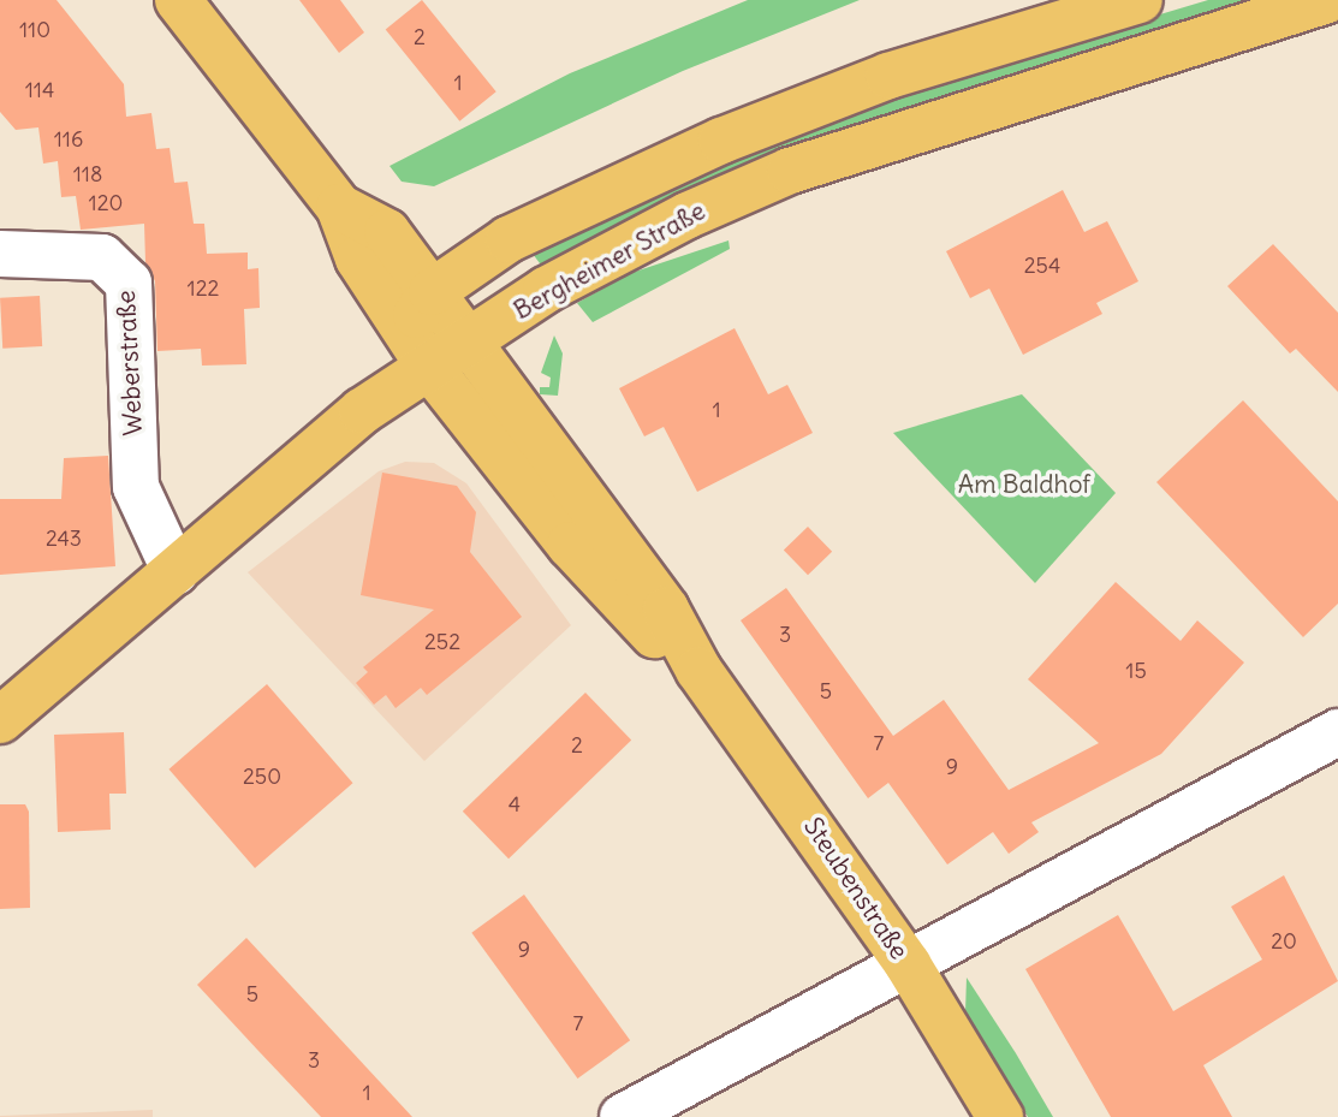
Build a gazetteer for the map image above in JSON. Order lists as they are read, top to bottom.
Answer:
{
  "streets": {
    "main road": ["Bergheimer Straße", "Steubenstraße"],
    "street": ["Weberstraße"]
  },
  "crossings": [
    ["Bergheimer Straße", "Weberstraße"],
    ["Bergheimer Straße", "Steubenstraße"]
  ],
  "parks": ["Am Baldhof"],
  "house_numbers": [
    "110",
    "2",
    "1",
    "114",
    "116",
    "118",
    "120",
    "254",
    "122",
    "1",
    "243",
    "3",
    "252",
    "15",
    "5",
    "7",
    "2",
    "9",
    "250",
    "4",
    "20",
    "9",
    "5",
    "7",
    "3",
    "1"
  ]
}
